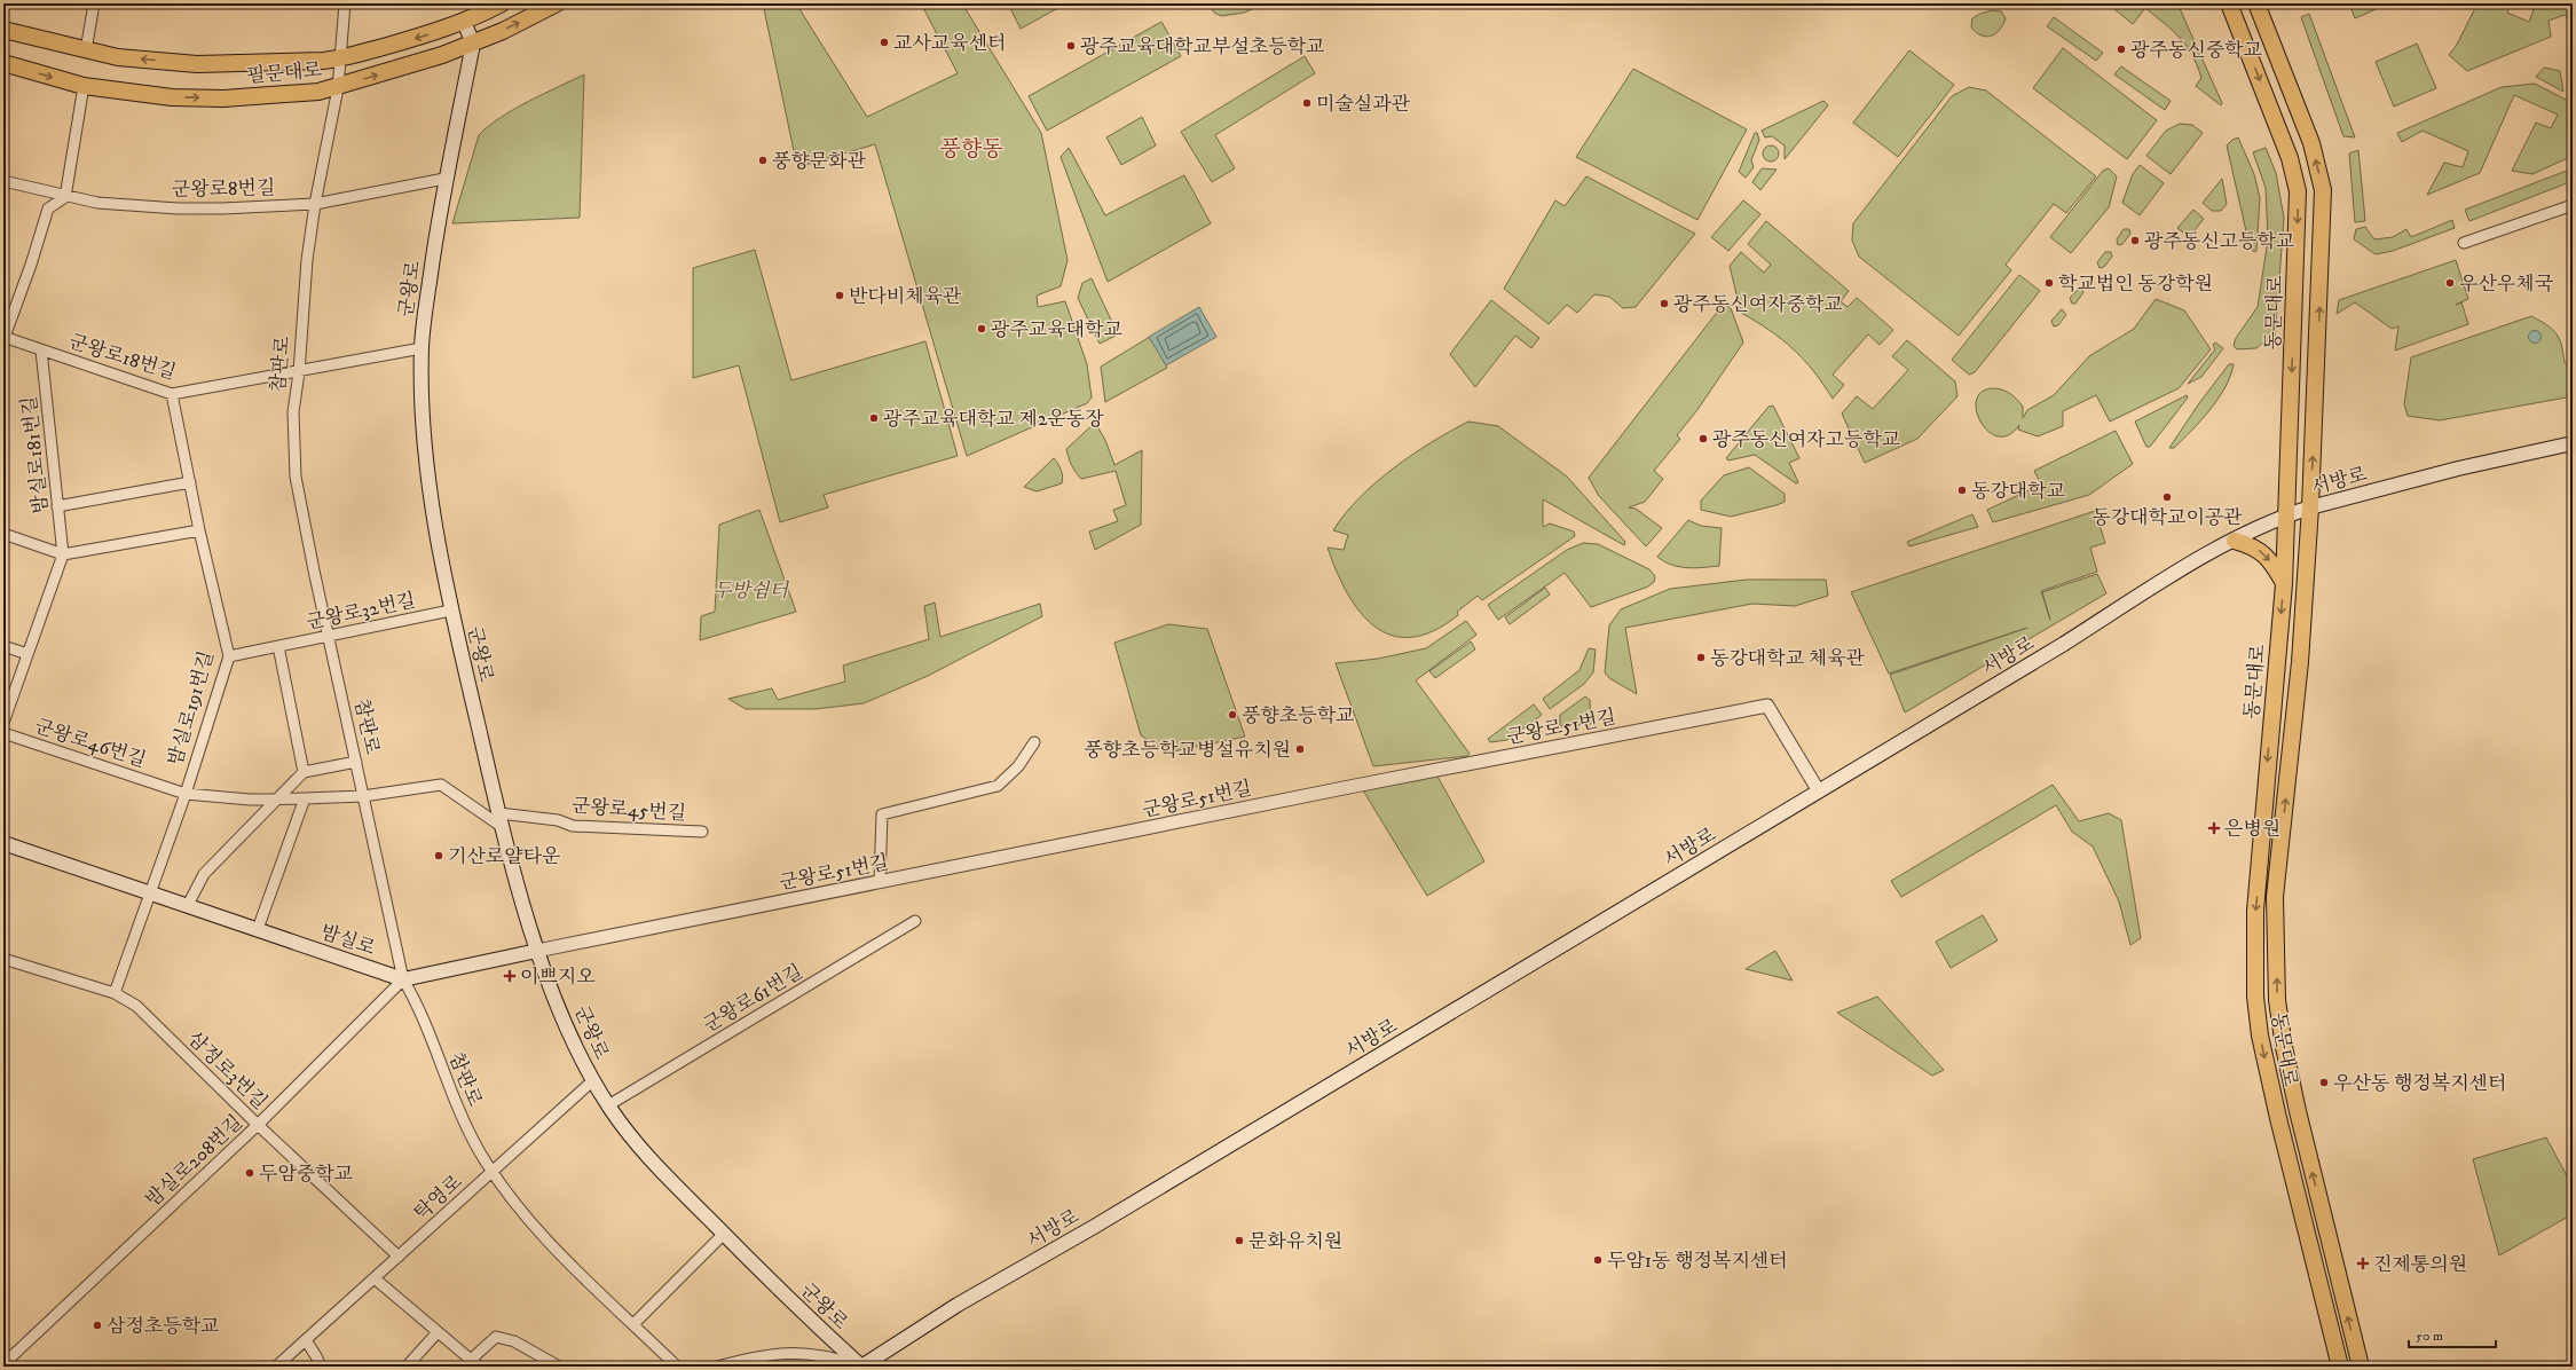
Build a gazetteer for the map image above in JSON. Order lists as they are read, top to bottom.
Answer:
{
  "streets": {
    "main road": [
      "필문대로",
      "군왕로",
      "동문대로",
      "서방로",
      "밤실로"
    ],
    "street": [
      "군왕로8번길",
      "군왕로18번길",
      "참판로",
      "밤실로181번길",
      "군왕로32번길",
      "밤실로191번길",
      "군왕로51번길",
      "군왕로46번길",
      "군왕로45번길",
      "군왕로61번길",
      "삼정로3번길",
      "밤실로208번길",
      "탁영로"
    ]
  },
  "crossings": [
    ["필문대로", "군왕로"],
    ["필문대로", "참판로"],
    ["군왕로8번길", "군왕로"],
    ["군왕로8번길", "참판로"],
    ["군왕로", "군왕로18번길"],
    ["군왕로", "서방로"],
    ["군왕로", "군왕로32번길"],
    ["군왕로", "군왕로51번길"],
    ["군왕로", "군왕로46번길"],
    ["군왕로", "군왕로45번길"],
    ["군왕로", "군왕로61번길"],
    ["군왕로", "탁영로"],
    ["동문대로", "서방로"],
    ["군왕로18번길", "참판로"],
    ["군왕로18번길", "밤실로181번길"],
    ["군왕로18번길", "밤실로191번길"],
    ["참판로", "군왕로32번길"],
    ["참판로", "군왕로46번길"],
    ["참판로", "밤실로"],
    ["참판로", "밤실로208번길"],
    ["참판로", "탁영로"],
    ["밤실로181번길", "밤실로191번길"],
    ["서방로", "군왕로51번길"],
    ["군왕로32번길", "밤실로191번길"],
    ["밤실로191번길", "군왕로46번길"],
    ["밤실로191번길", "밤실로"],
    ["밤실로", "밤실로208번길"],
    ["삼정로3번길", "밤실로208번길"],
    ["삼정로3번길", "탁영로"]
  ],
  "districts": ["풍향동"],
  "parks": ["두방쉼터"],
  "places": {
    "other": [
      "교사교육센터",
      "광주교육대학교부설초등학교",
      "광주동신중학교",
      "미술실과관",
      "풍향문화관",
      "광주동신고등학교",
      "학교법인 동강학원",
      "우산우체국",
      "반다비체육관",
      "광주동신여자중학교",
      "광주교육대학교",
      "광주교육대학교 제2운동장",
      "광주동신여자고등학교",
      "동강대학교",
      "동강대학교이공관",
      "동강대학교 체육관",
      "풍향초등학교",
      "풍향초등학교병설유치원",
      "기산로얄타운",
      "우산동 행정복지센터",
      "두암중학교",
      "문화유치원",
      "두암1동 행정복지센터",
      "삼정초등학교"
    ],
    "health": ["은병원", "이쁘지오", "진제통의원"]
  },
  "scale_bar": "50 m"
}
